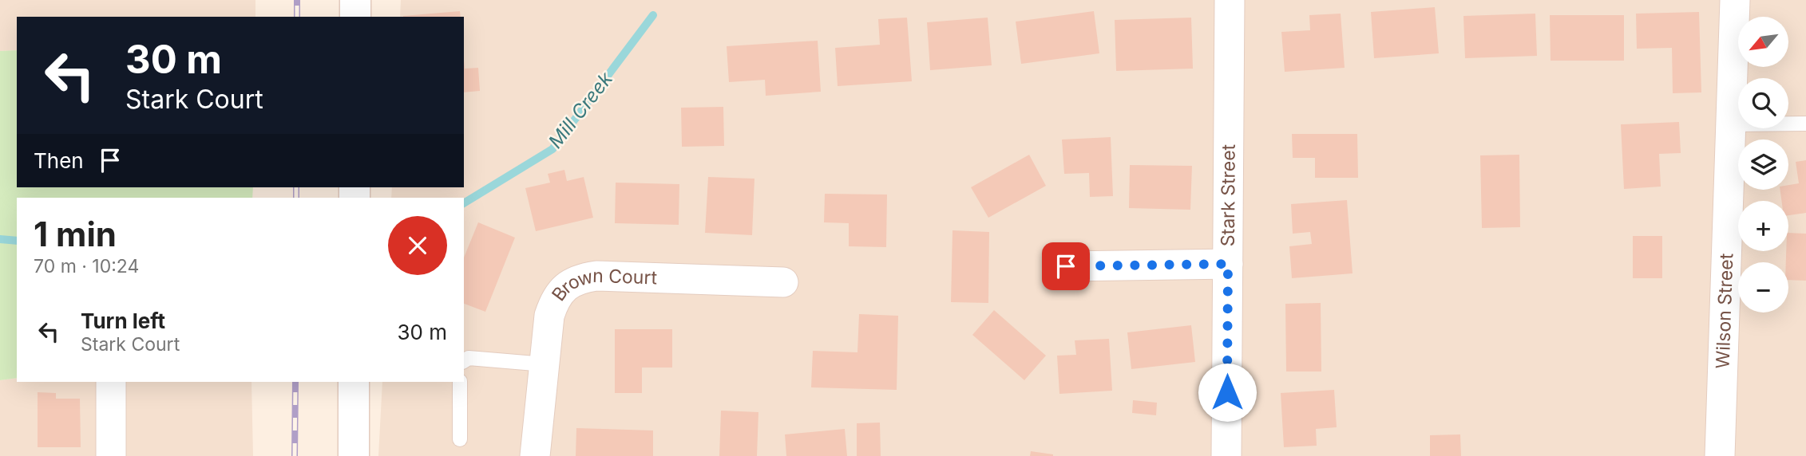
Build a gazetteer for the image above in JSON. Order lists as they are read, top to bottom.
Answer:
{
  "streets": {
    "street": ["Stark Street", "Brown Court", "Wilson Street"]
  },
  "water": ["Mill Creek"],
  "north": "bottom left",
  "page": {
    "map_buttons": ["+", "−"],
    "turn": ["30 m", "Stark Court"],
    "then": "Then",
    "heading": ["1 min", "70 m · 10:24"],
    "list": [
      {
        "name": "Turn left",
        "note": "Stark Court",
        "value": "30 m"
      }
    ]
  }
}
